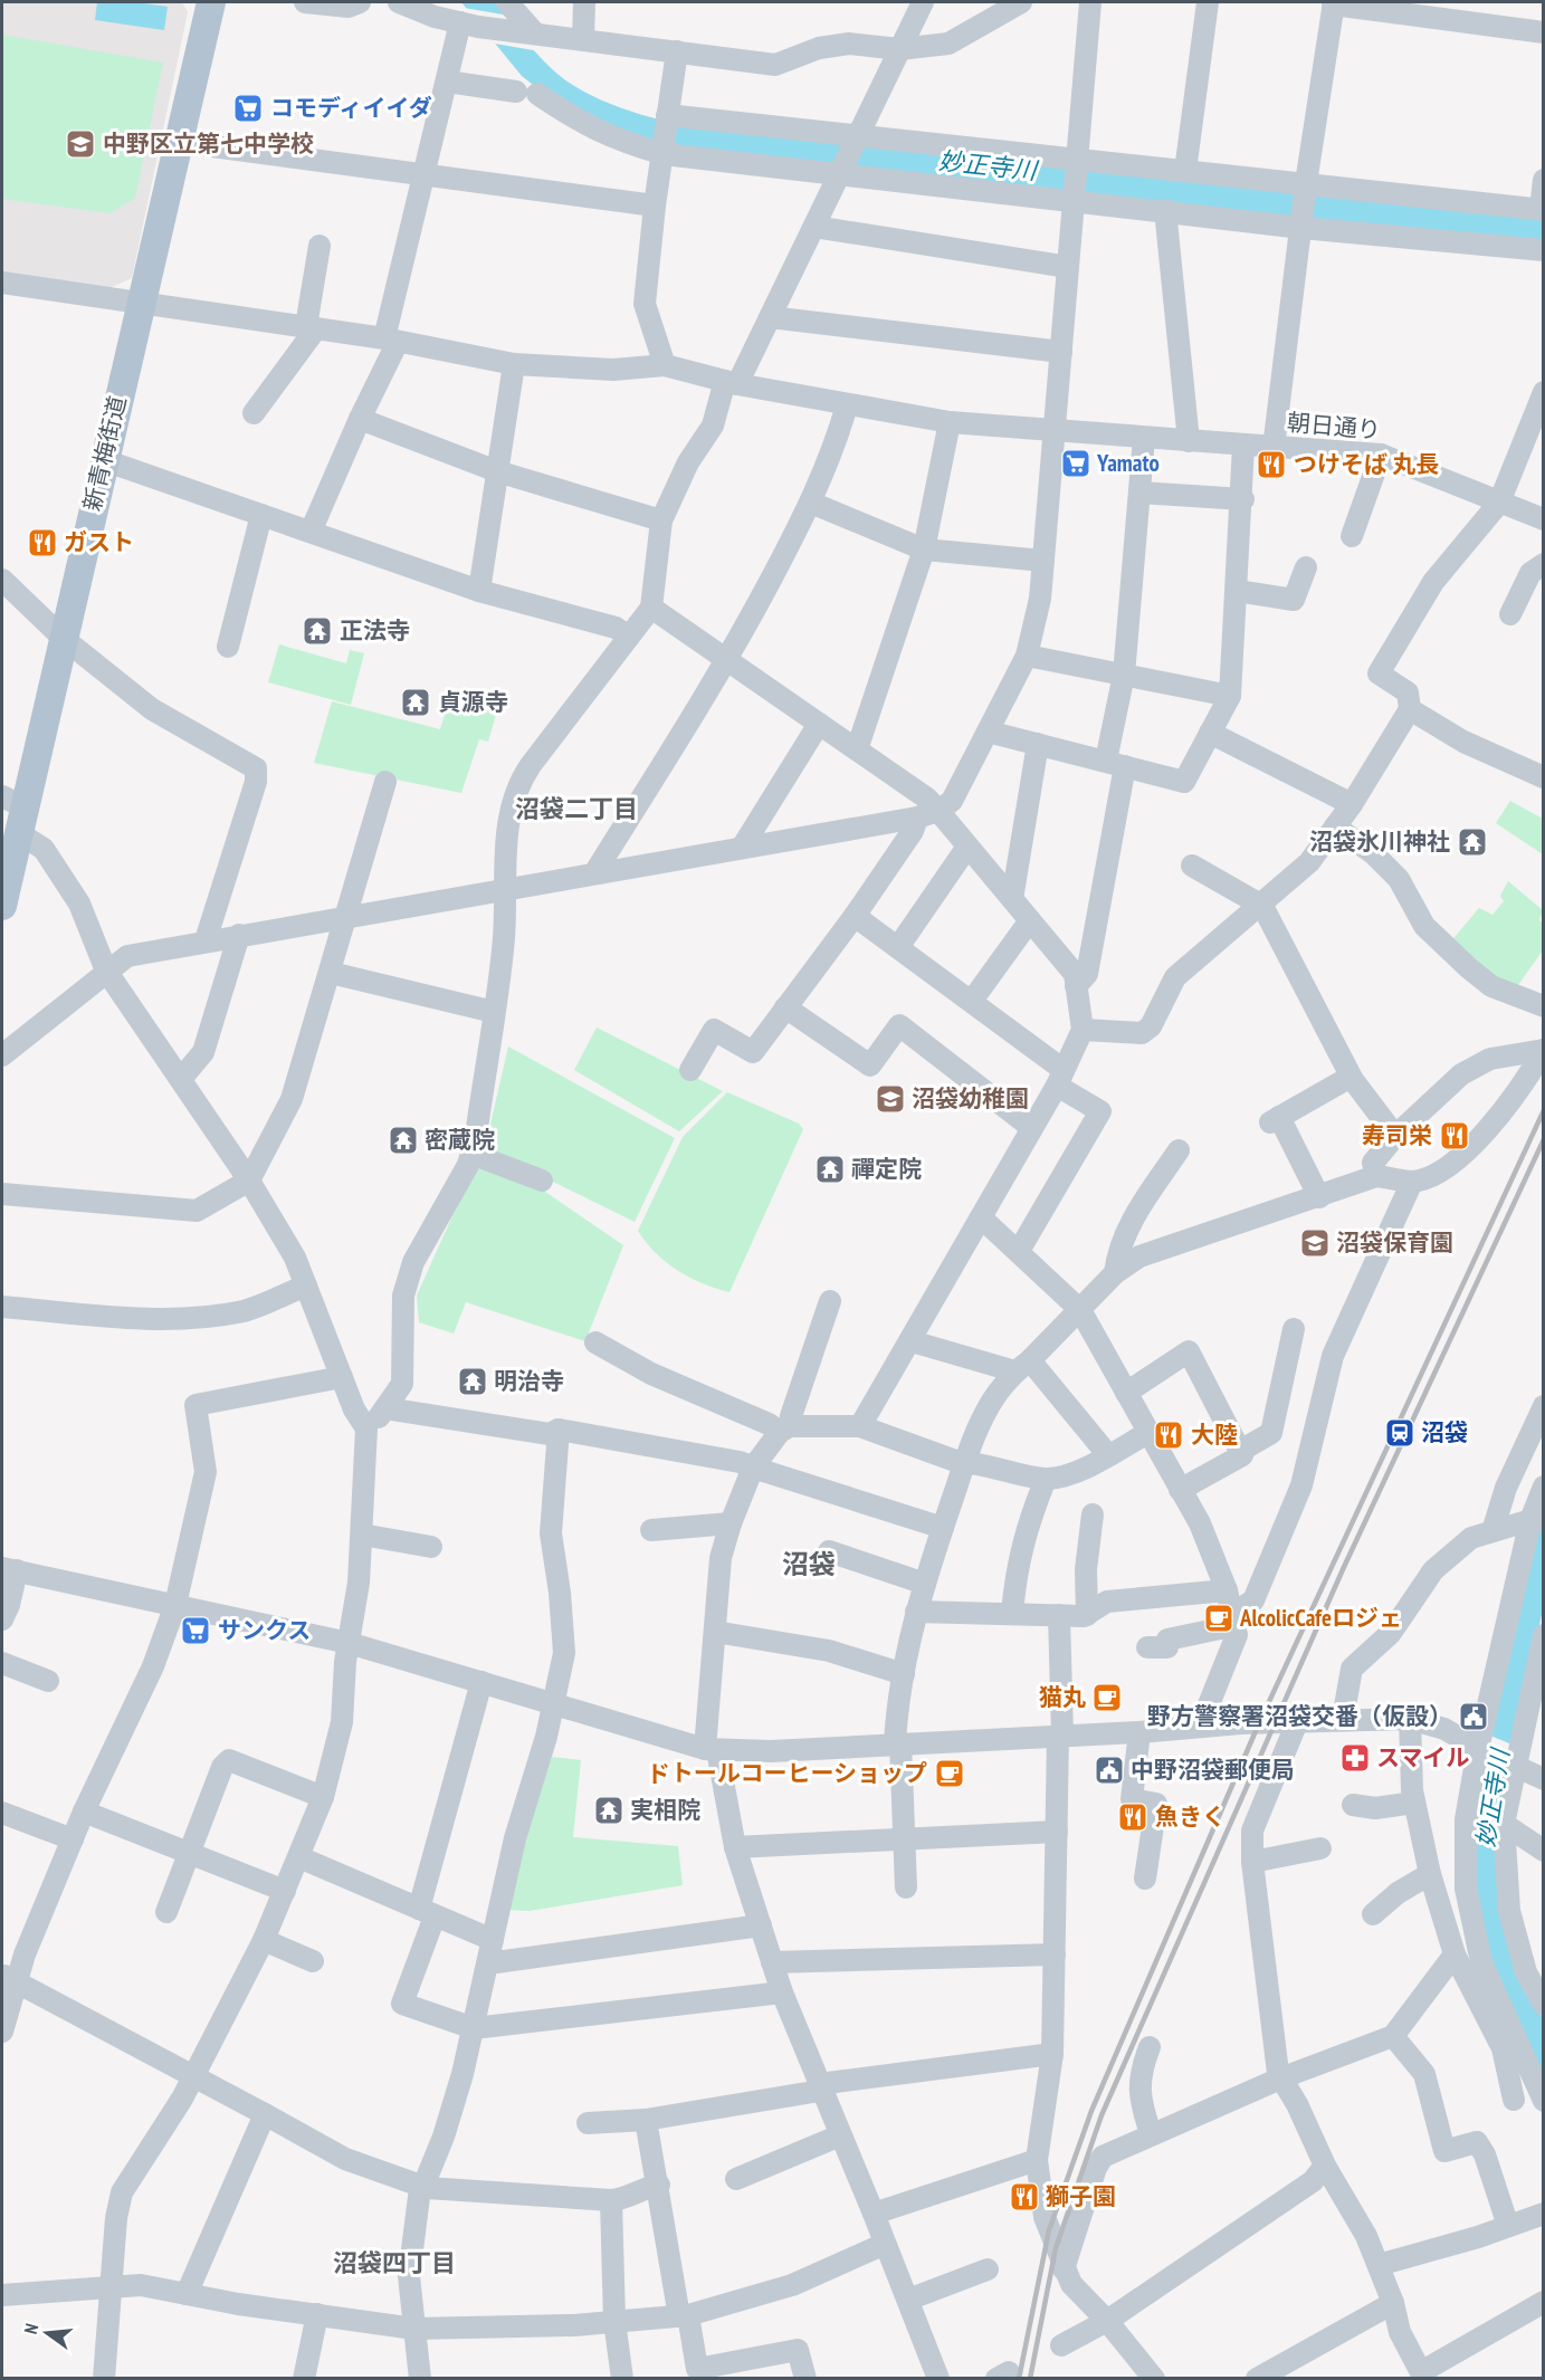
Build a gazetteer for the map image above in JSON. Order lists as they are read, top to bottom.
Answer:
{
  "streets": {
    "main road": ["新青梅街道"],
    "street": ["朝日通り"]
  },
  "crossings": [
    ["朝日通り", "新青梅街道"]
  ],
  "districts": ["沼袋二丁目", "沼袋", "沼袋四丁目"],
  "water": ["妙正寺川"],
  "places": {
    "supermarket": ["コモディイイダ", "Yamato", "サンクス"],
    "school or university": ["中野区立第七中学校", "沼袋幼稚園", "沼袋保育園"],
    "restaurant": [
      "つけそば 丸長",
      "ガスト",
      "寿司栄",
      "大陸",
      "魚きく",
      "獅子園"
    ],
    "temple": [
      "正法寺",
      "貞源寺",
      "沼袋氷川神社",
      "密蔵院",
      "禪定院",
      "明治寺",
      "実相院"
    ],
    "station": ["沼袋"],
    "cafe": ["AlcolicCafeロジェ", "猫丸", "ドトールコーヒーショップ"],
    "public building": ["野方警察署沼袋交番（仮設）", "中野沼袋郵便局"],
    "pharmacy": ["スマイル"]
  },
  "north": "left"
}
